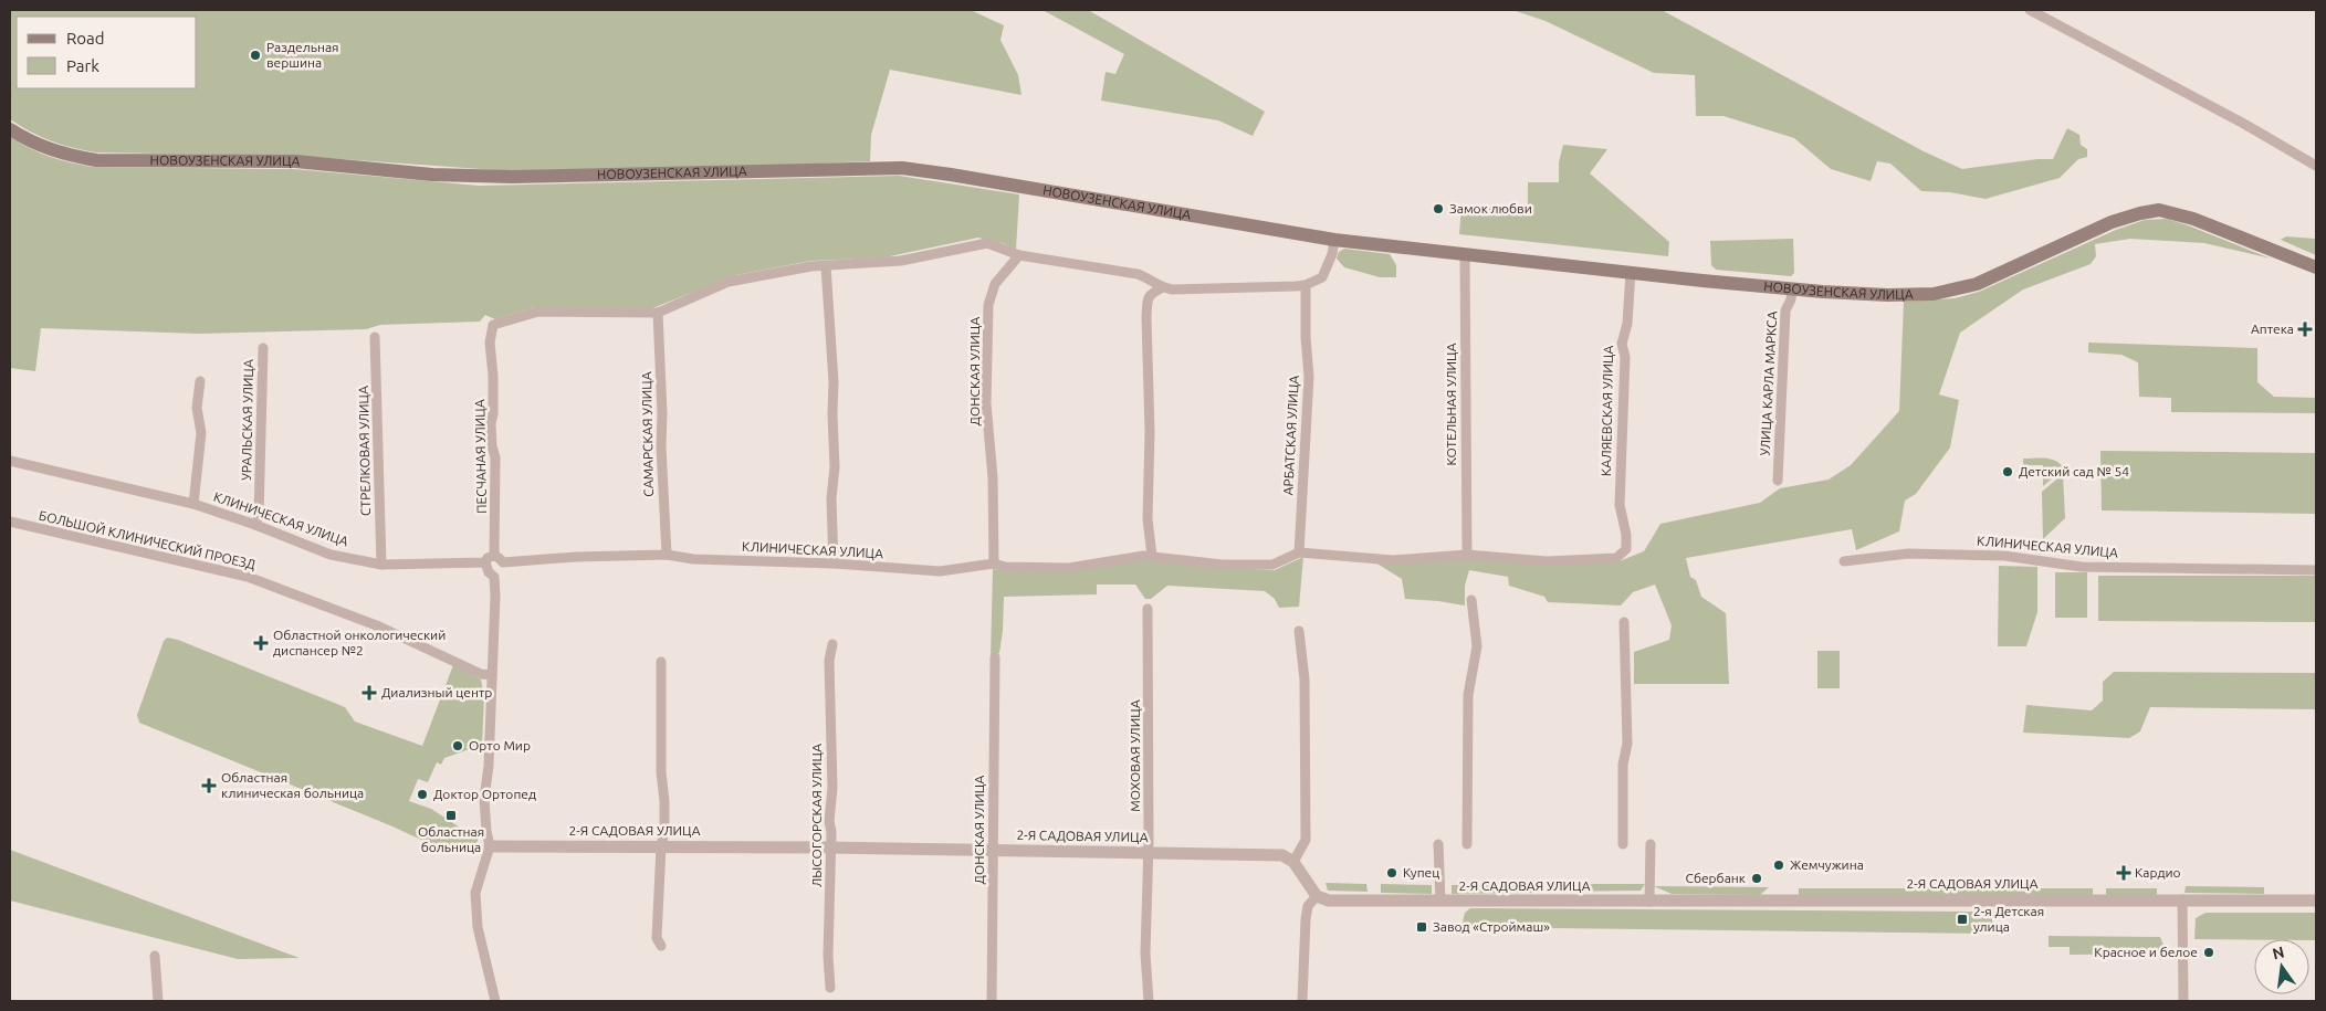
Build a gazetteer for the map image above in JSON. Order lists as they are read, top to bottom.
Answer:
{
  "streets": {
    "main road": ["НОВОУЗЕНСКАЯ УЛИЦА"],
    "street": [
      "ДОНСКАЯ УЛИЦА",
      "УЛИЦА КАРЛА МАРКСА",
      "КОТЕЛЬНАЯ УЛИЦА",
      "КАЛЯЕВСКАЯ УЛИЦА",
      "УРАЛЬСКАЯ УЛИЦА",
      "САМАРСКАЯ УЛИЦА",
      "АРБАТСКАЯ УЛИЦА",
      "СТРЕЛКОВАЯ УЛИЦА",
      "ПЕСЧАНАЯ УЛИЦА",
      "КЛИНИЧЕСКАЯ УЛИЦА",
      "БОЛЬШОЙ КЛИНИЧЕСКИЙ ПРОЕЗД",
      "МОХОВАЯ УЛИЦА",
      "ЛЫСОГОРСКАЯ УЛИЦА",
      "2-Я САДОВАЯ УЛИЦА"
    ]
  },
  "crossings": [
    ["НОВОУЗЕНСКАЯ УЛИЦА", "УЛИЦА КАРЛА МАРКСА"],
    ["НОВОУЗЕНСКАЯ УЛИЦА", "КОТЕЛЬНАЯ УЛИЦА"],
    ["НОВОУЗЕНСКАЯ УЛИЦА", "КАЛЯЕВСКАЯ УЛИЦА"],
    ["ДОНСКАЯ УЛИЦА", "КЛИНИЧЕСКАЯ УЛИЦА"],
    ["ДОНСКАЯ УЛИЦА", "2-Я САДОВАЯ УЛИЦА"],
    ["КОТЕЛЬНАЯ УЛИЦА", "КЛИНИЧЕСКАЯ УЛИЦА"],
    ["КАЛЯЕВСКАЯ УЛИЦА", "КЛИНИЧЕСКАЯ УЛИЦА"],
    ["УРАЛЬСКАЯ УЛИЦА", "КЛИНИЧЕСКАЯ УЛИЦА"],
    ["САМАРСКАЯ УЛИЦА", "ПЕСЧАНАЯ УЛИЦА"],
    ["САМАРСКАЯ УЛИЦА", "КЛИНИЧЕСКАЯ УЛИЦА"],
    ["АРБАТСКАЯ УЛИЦА", "КЛИНИЧЕСКАЯ УЛИЦА"],
    ["СТРЕЛКОВАЯ УЛИЦА", "КЛИНИЧЕСКАЯ УЛИЦА"],
    ["МОХОВАЯ УЛИЦА", "2-Я САДОВАЯ УЛИЦА"],
    ["ЛЫСОГОРСКАЯ УЛИЦА", "2-Я САДОВАЯ УЛИЦА"]
  ],
  "places": {
    "other": [
      "Раздельная вершина",
      "Замок любви",
      "Детский сад № 54",
      "Орто Мир",
      "Доктор Ортопед",
      "Жемчужина",
      "Купец",
      "Сбербанк",
      "Красное и белое"
    ],
    "health": [
      "Аптека",
      "Областной онкологический диспансер №2",
      "Диализный центр",
      "Областная клиническая больница",
      "Кардио"
    ],
    "transit": ["Областная больница", "2-я Детская улица", "Завод «Строймаш»"]
  },
  "legend": ["Road", "Park"],
  "north": "top"
}
